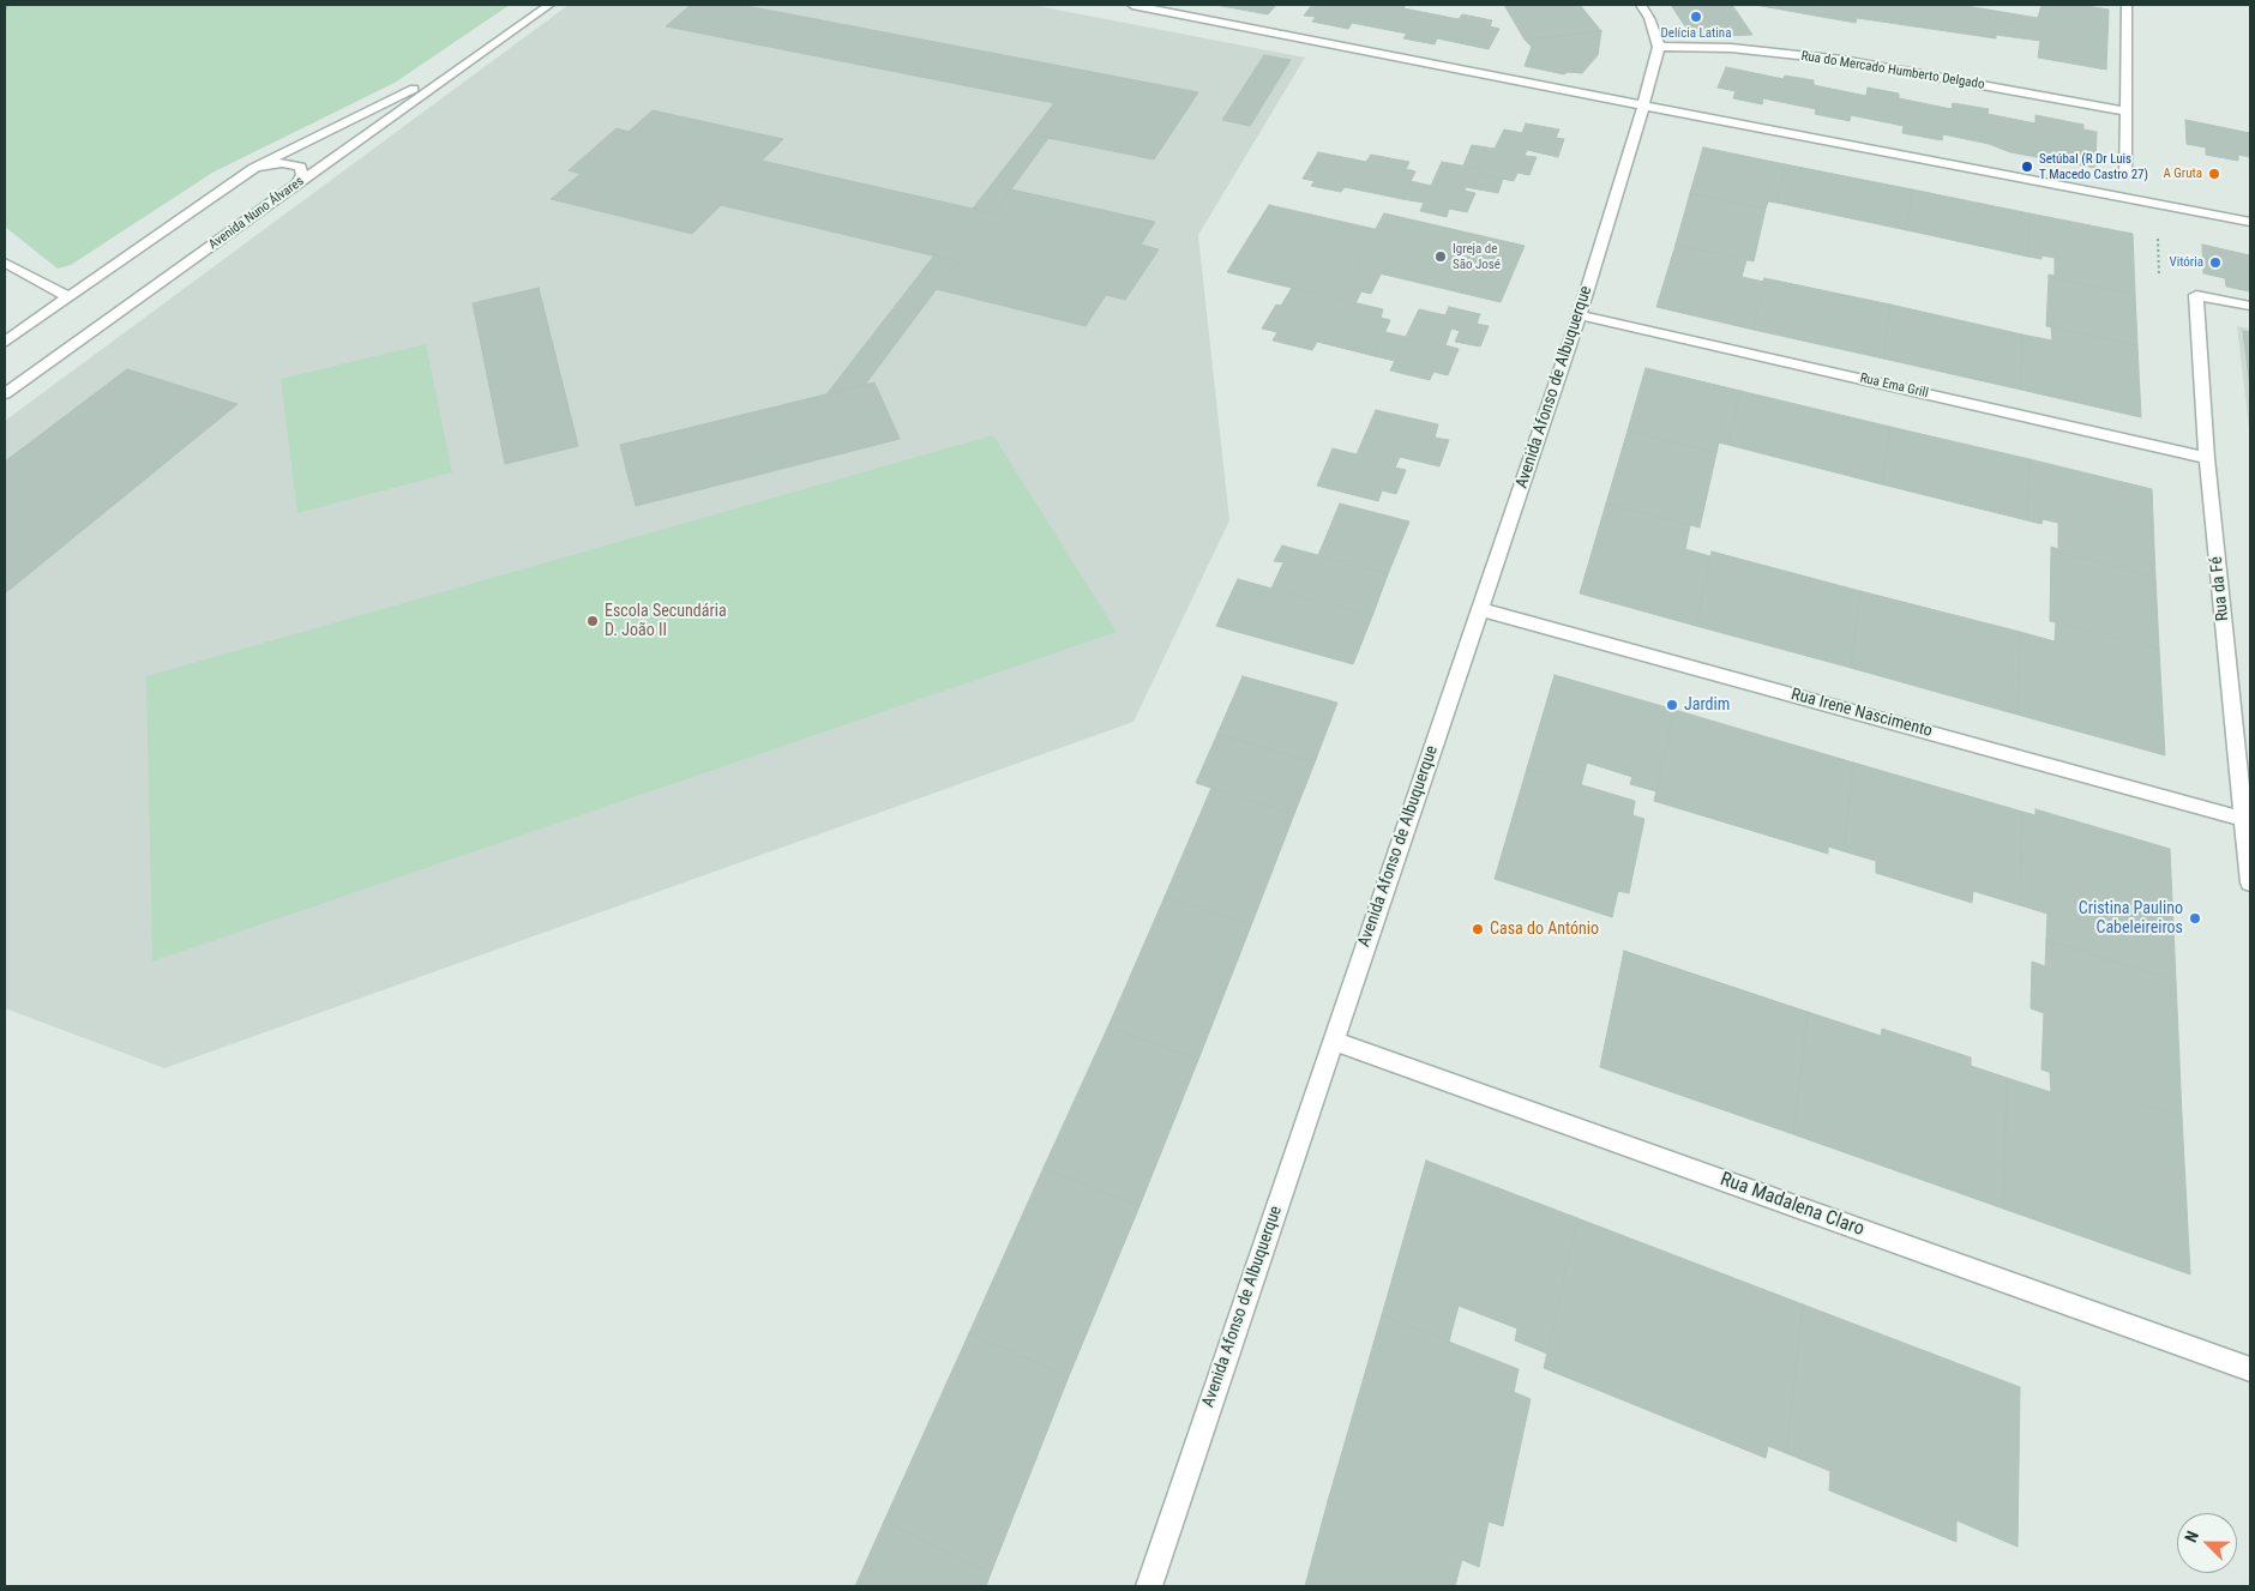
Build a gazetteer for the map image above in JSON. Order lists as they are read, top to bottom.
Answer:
{
  "streets": {
    "street": [
      "Rua do Mercado Humberto Delgado",
      "Avenida Nuno Álvares",
      "Rua Ema Grill",
      "Avenida Afonso de Albuquerque",
      "Rua da Fé",
      "Rua Irene Nascimento",
      "Rua Madalena Claro"
    ]
  },
  "crossings": [
    ["Rua do Mercado Humberto Delgado", "Avenida Afonso de Albuquerque"],
    ["Rua Ema Grill", "Avenida Afonso de Albuquerque"],
    ["Rua Ema Grill", "Rua da Fé"],
    ["Avenida Afonso de Albuquerque", "Rua Irene Nascimento"],
    ["Avenida Afonso de Albuquerque", "Rua Madalena Claro"],
    ["Rua da Fé", "Rua Irene Nascimento"]
  ],
  "places": [
    "Delícia Latina",
    "Setúbal (R Dr Luis T Macedo Castro 27)",
    "A Gruta",
    "Igreja de São José",
    "Vitória",
    "Escola Secundária D. João II",
    "Jardim",
    "Cristina Paulino Cabeleireiros",
    "Casa do António"
  ],
  "north": "top left"
}
